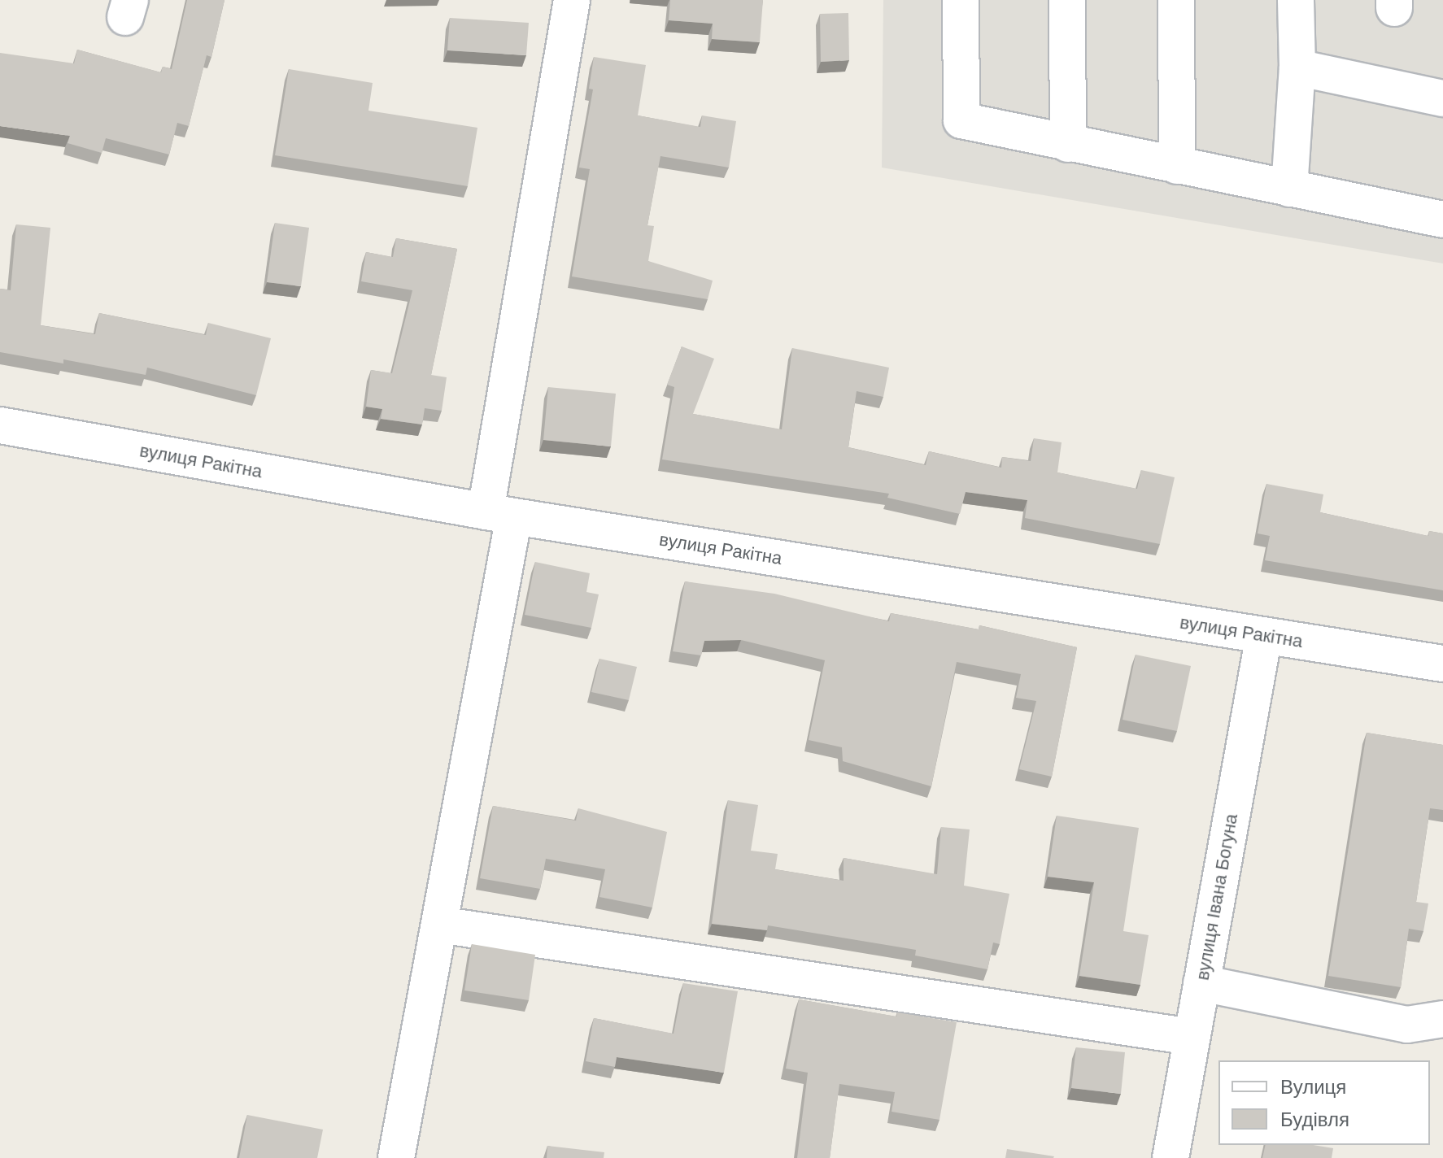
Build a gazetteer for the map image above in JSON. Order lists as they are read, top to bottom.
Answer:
{
  "streets": {
    "street": ["вулиця Ракітна", "вулиця Івана Богуна"]
  },
  "crossings": [
    ["вулиця Ракітна", "вулиця Івана Богуна"]
  ],
  "legend": ["Вулиця", "Будівля"]
}
